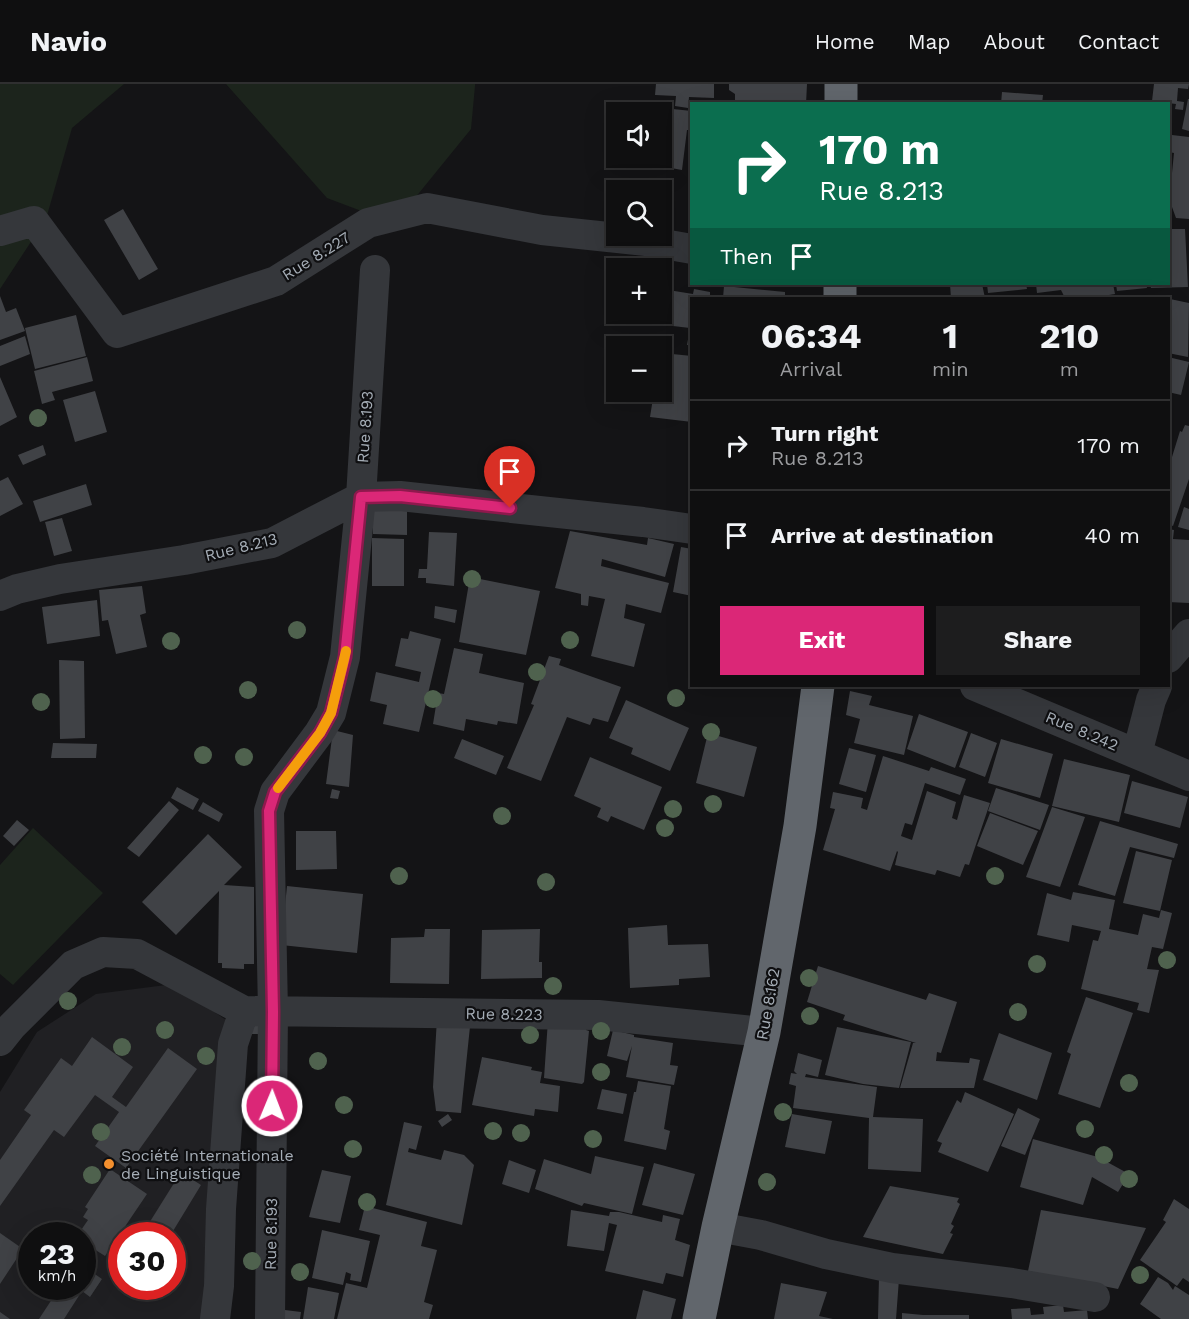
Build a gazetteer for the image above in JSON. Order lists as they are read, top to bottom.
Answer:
{
  "streets": {
    "highway": ["Rue 8.162"],
    "street": [
      "Rue 8.227",
      "Rue 8.193",
      "Rue 8.213",
      "Rue 8.242",
      "Rue 8.223"
    ]
  },
  "crossings": [
    ["Rue 8.193", "Rue 8.213"],
    ["Rue 8.193", "Rue 8.223"],
    ["Rue 8.162", "Rue 8.223"]
  ],
  "places": ["Société Internationale de Linguistique"],
  "page": {
    "header": "Navio",
    "nav": [
      "Home",
      "Map",
      "About",
      "Contact"
    ],
    "map_buttons": ["+", "−"],
    "turn": ["170 m", "Rue 8.213"],
    "then": "Then",
    "eta": [
      "06:34",
      "Arrival",
      "1",
      "min",
      "210",
      "m"
    ],
    "list": [
      {
        "name": "Turn right",
        "note": "Rue 8.213",
        "value": "170 m"
      },
      {
        "name": "Arrive at destination",
        "value": "40 m"
      }
    ],
    "buttons": ["Exit", "Share"],
    "speed": "23 km/h",
    "limit": "30"
  }
}
